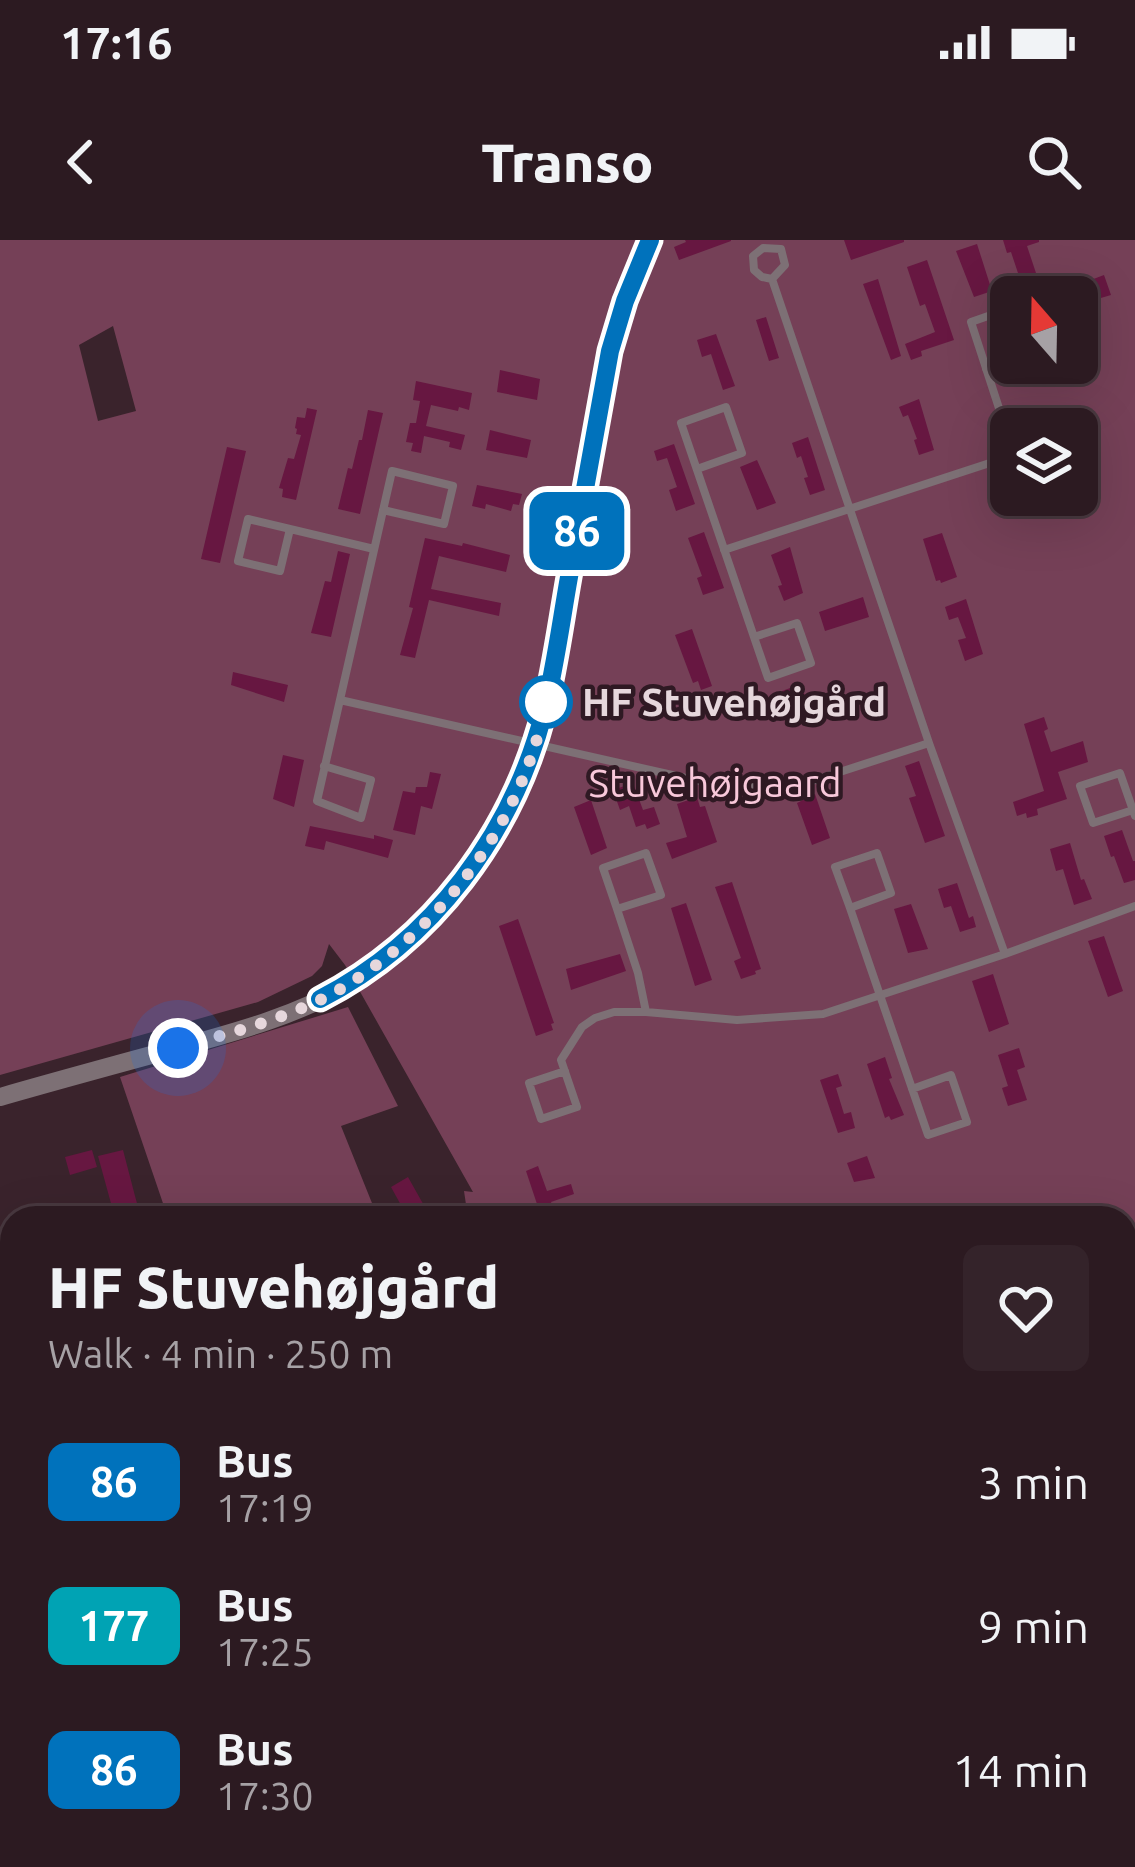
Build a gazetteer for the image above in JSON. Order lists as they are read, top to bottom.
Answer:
{
  "parks": ["Stuvehøjgaard"],
  "places": ["HF Stuvehøjgård"],
  "lines": ["bus line 86"],
  "north": "top",
  "page": {
    "status": "17:16",
    "header": "Transo",
    "on_map": "86",
    "heading": ["HF Stuvehøjgård", "Walk · 4 min · 250 m"],
    "list": [
      {
        "mark": "86",
        "name": "Bus",
        "note": "17:19",
        "value": "3 min"
      },
      {
        "mark": "177",
        "name": "Bus",
        "note": "17:25",
        "value": "9 min"
      },
      {
        "mark": "86",
        "name": "Bus",
        "note": "17:30",
        "value": "14 min"
      }
    ]
  }
}
